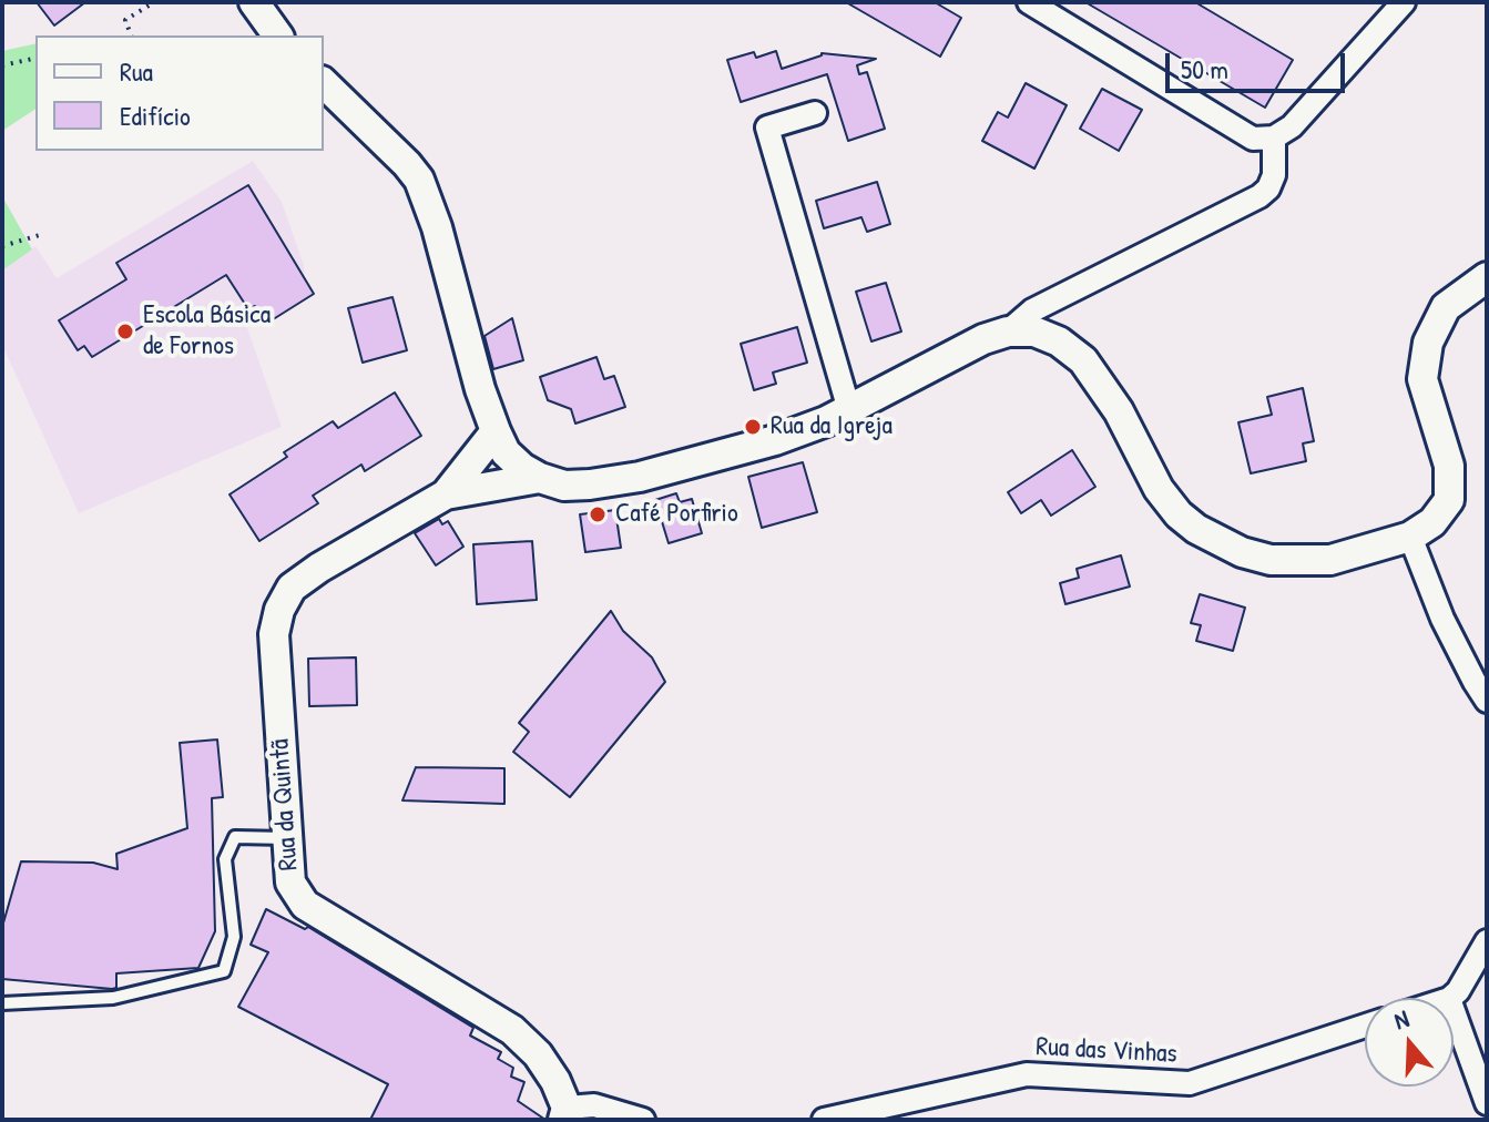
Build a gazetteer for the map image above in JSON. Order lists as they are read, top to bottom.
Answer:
{
  "streets": {
    "main road": ["Rua da Quintã"],
    "street": ["Rua das Vinhas"]
  },
  "places": ["Escola Básica de Fornos", "Rua da Igreja", "Café Porfirio"],
  "legend": ["Rua", "Edifício"],
  "scale_bar": "50 m",
  "north": "top"
}
